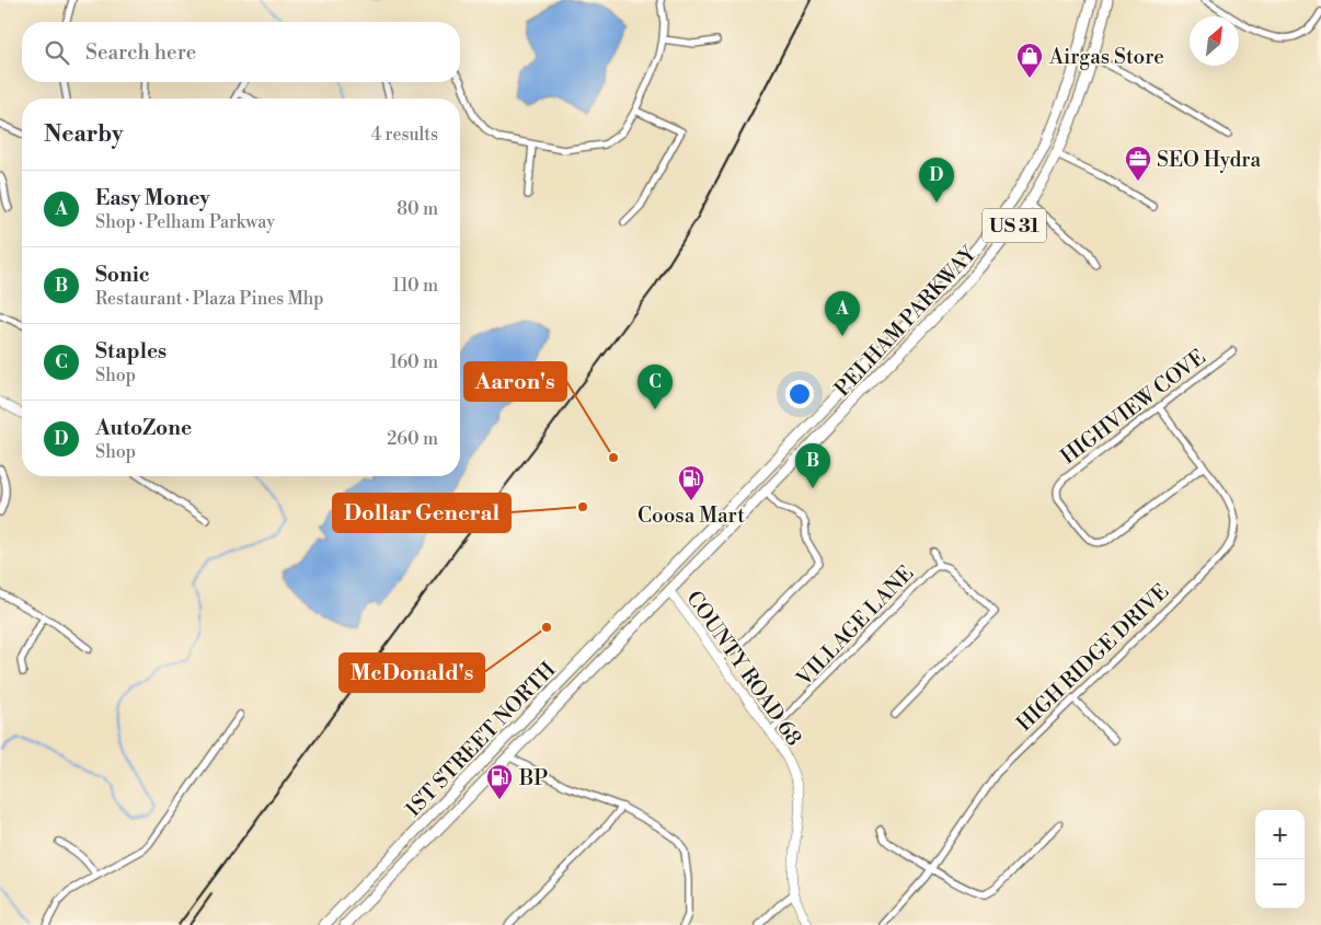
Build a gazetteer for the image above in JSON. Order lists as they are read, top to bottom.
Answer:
{
  "streets": {
    "main road": ["US 31", "PELHAM PARKWAY", "1ST STREET NORTH"],
    "street": [
      "HIGHVIEW COVE",
      "VILLAGE LANE",
      "HIGH RIDGE DRIVE",
      "COUNTY ROAD 68"
    ]
  },
  "crossings": [
    ["PELHAM PARKWAY", "COUNTY ROAD 68"],
    ["PELHAM PARKWAY", "1ST STREET NORTH"],
    ["HIGHVIEW COVE", "HIGH RIDGE DRIVE"],
    ["VILLAGE LANE", "COUNTY ROAD 68"],
    ["COUNTY ROAD 68", "1ST STREET NORTH"]
  ],
  "places": {
    "shop": ["Airgas Store"],
    "office": ["SEO Hydra"],
    "other": ["Aaron's", "Dollar General", "McDonald's"],
    "fuel station": ["Coosa Mart", "BP"]
  },
  "north": "top right",
  "page": {
    "search": "Search here",
    "heading": ["Nearby", "4 results"],
    "pins": [
      "D",
      "A",
      "C",
      "B"
    ],
    "list": [
      {
        "mark": "A",
        "name": "Easy Money",
        "note": "Shop · Pelham Parkway",
        "value": "80 m"
      },
      {
        "mark": "B",
        "name": "Sonic",
        "note": "Restaurant · Plaza Pines Mhp",
        "value": "110 m"
      },
      {
        "mark": "C",
        "name": "Staples",
        "note": "Shop",
        "value": "160 m"
      },
      {
        "mark": "D",
        "name": "AutoZone",
        "note": "Shop",
        "value": "260 m"
      }
    ],
    "map_buttons": ["+", "−"]
  }
}
